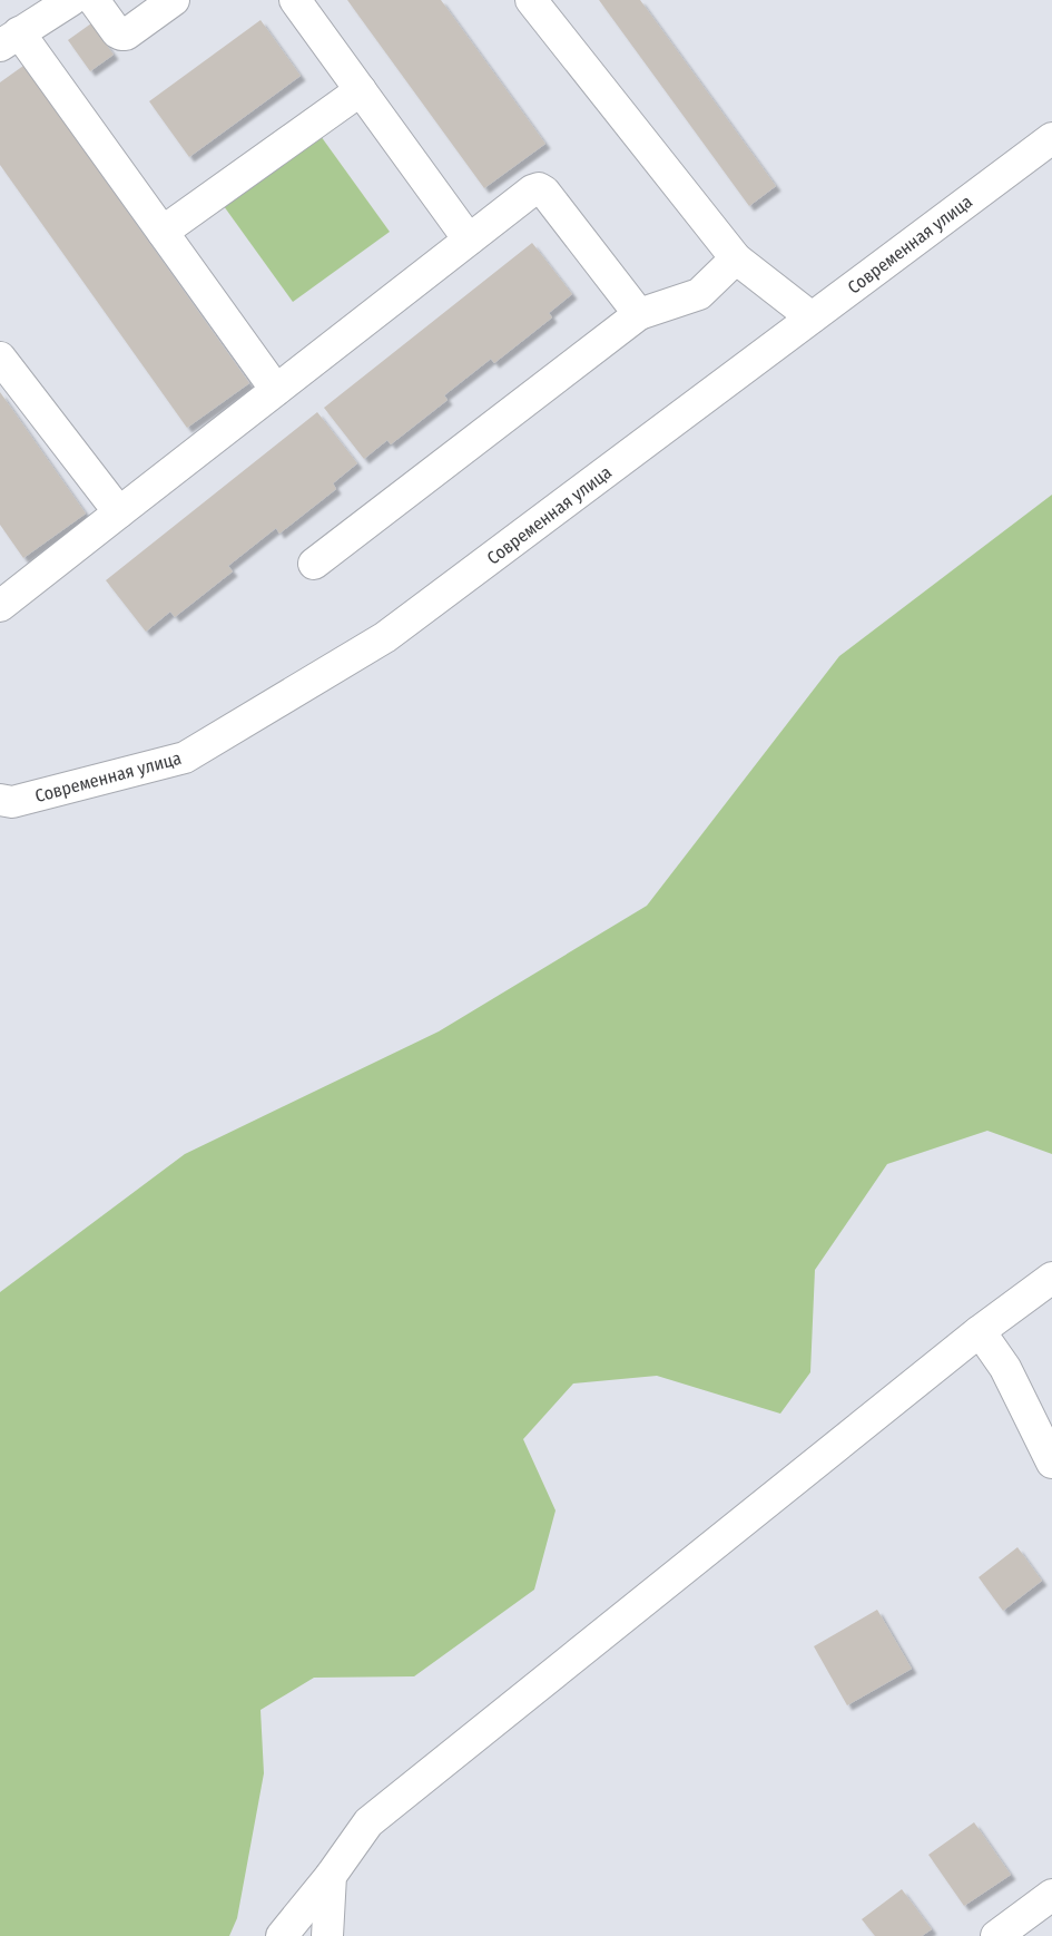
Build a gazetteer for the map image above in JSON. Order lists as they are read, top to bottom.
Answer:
{
  "streets": {
    "street": ["Современная улица"]
  }
}
